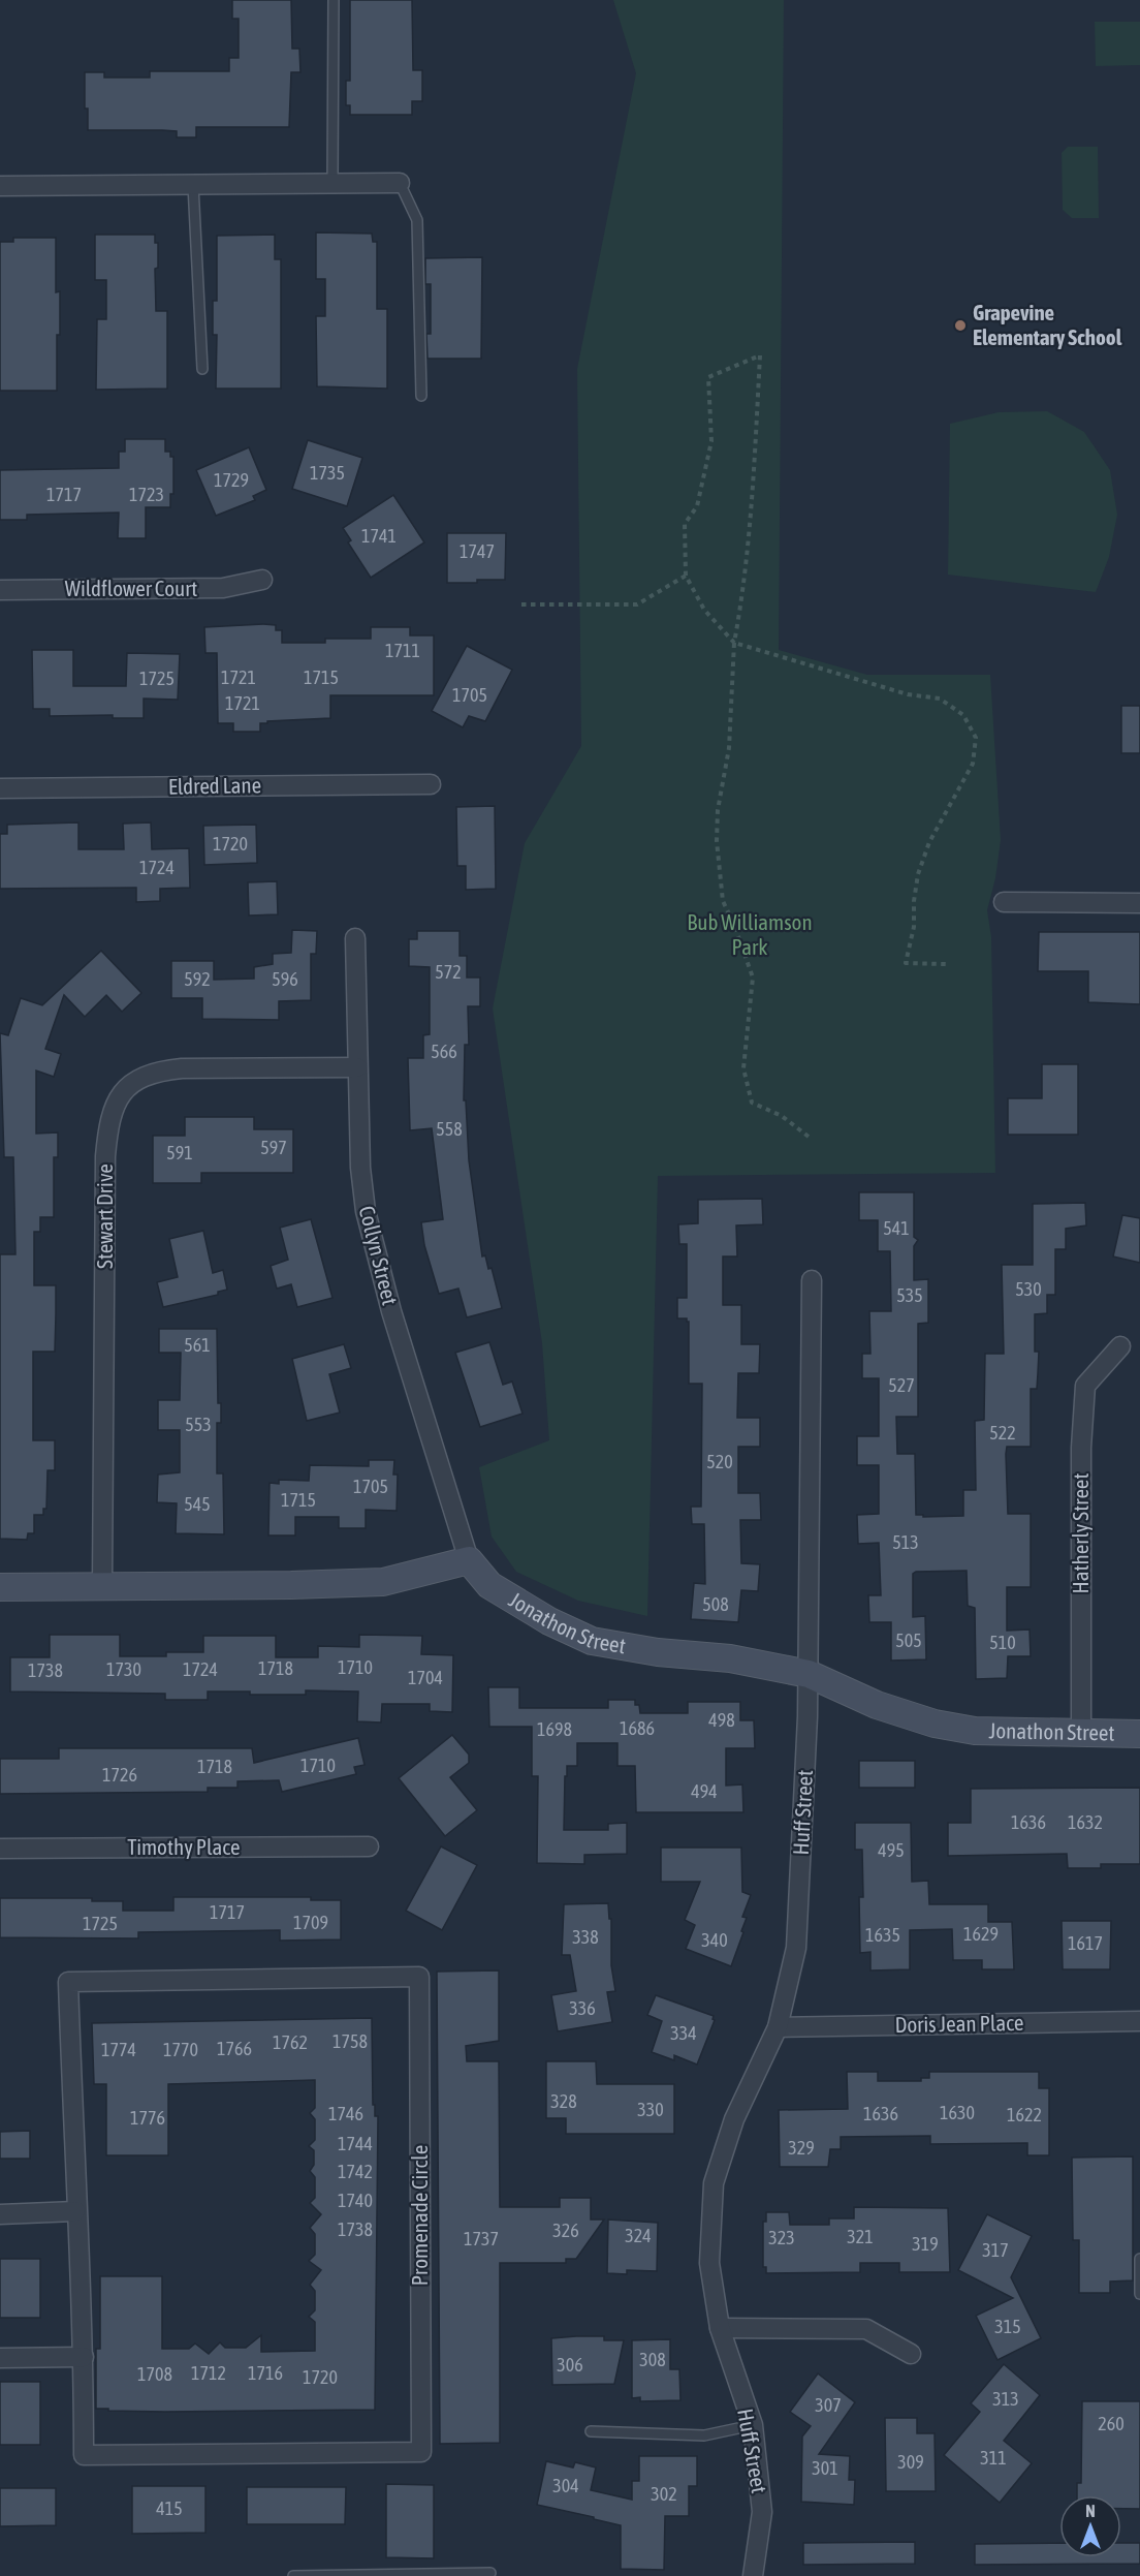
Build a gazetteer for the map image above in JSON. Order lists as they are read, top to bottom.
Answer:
{
  "streets": {
    "street": [
      "Wildflower Court",
      "Eldred Lane",
      "Stewart Drive",
      "Collyn Street",
      "Hatherly Street",
      "Jonathon Street",
      "Huff Street",
      "Timothy Place",
      "Doris Jean Place",
      "Promenade Circle"
    ]
  },
  "crossings": [
    ["Stewart Drive", "Collyn Street"],
    ["Collyn Street", "Jonathon Street"],
    ["Hatherly Street", "Jonathon Street"],
    ["Jonathon Street", "Huff Street"],
    ["Huff Street", "Doris Jean Place"]
  ],
  "parks": ["Bub Williamson Park"],
  "places": ["Grapevine Elementary School"],
  "house_numbers": [
    "1735",
    "1729",
    "1717",
    "1723",
    "1741",
    "1747",
    "1711",
    "1721",
    "1715",
    "1725",
    "1705",
    "1721",
    "1720",
    "1724",
    "572",
    "592",
    "596",
    "566",
    "558",
    "597",
    "591",
    "541",
    "530",
    "535",
    "561",
    "527",
    "553",
    "522",
    "520",
    "1705",
    "1715",
    "545",
    "513",
    "508",
    "505",
    "510",
    "1710",
    "1718",
    "1730",
    "1724",
    "1738",
    "1704",
    "498",
    "1686",
    "1698",
    "1710",
    "1718",
    "1726",
    "494",
    "1636",
    "1632",
    "495",
    "1717",
    "1709",
    "1725",
    "1629",
    "1635",
    "338",
    "340",
    "1617",
    "336",
    "334",
    "1758",
    "1762",
    "1766",
    "1774",
    "1770",
    "328",
    "330",
    "1630",
    "1746",
    "1636",
    "1622",
    "1776",
    "1744",
    "329",
    "1742",
    "1740",
    "1738",
    "326",
    "324",
    "321",
    "323",
    "1737",
    "319",
    "317",
    "315",
    "308",
    "306",
    "1712",
    "1716",
    "1708",
    "1720",
    "313",
    "307",
    "260",
    "311",
    "309",
    "301",
    "304",
    "302",
    "415"
  ],
  "north": "top"
}
